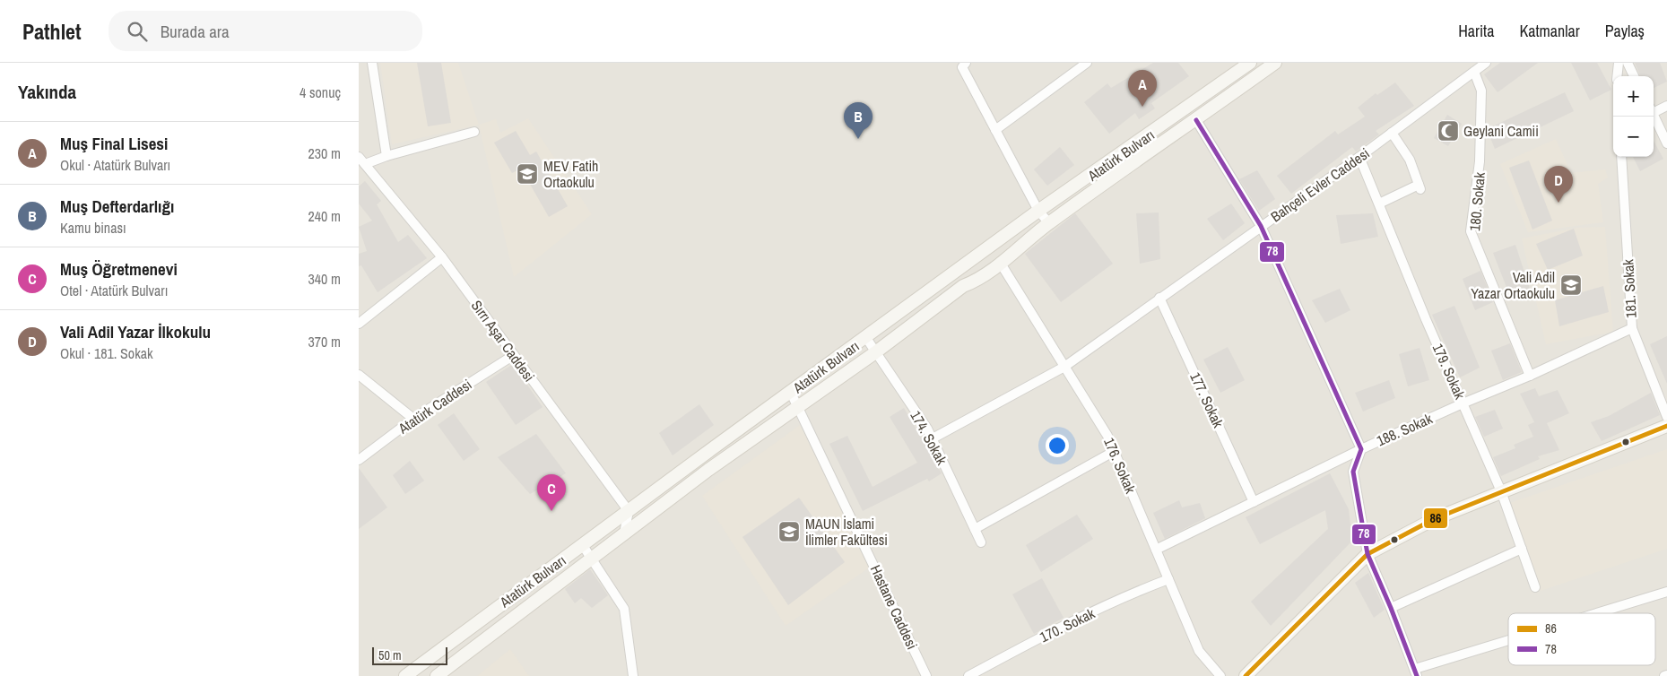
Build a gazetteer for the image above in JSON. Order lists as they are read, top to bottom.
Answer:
{
  "streets": {
    "main road": ["Atatürk Bulvarı"],
    "street": [
      "Bahçeli Evler Caddesi",
      "180. Sokak",
      "181. Sokak",
      "Sırrı Aşar Caddesi",
      "179. Sokak",
      "177. Sokak",
      "Atatürk Caddesi",
      "188. Sokak",
      "174. Sokak",
      "176. Sokak",
      "Hastane Caddesi",
      "170. Sokak"
    ]
  },
  "crossings": [
    ["Atatürk Bulvarı", "Sırrı Aşar Caddesi"],
    ["Atatürk Bulvarı", "174. Sokak"],
    ["Atatürk Bulvarı", "176. Sokak"],
    ["Atatürk Bulvarı", "Hastane Caddesi"],
    ["Bahçeli Evler Caddesi", "180. Sokak"],
    ["Bahçeli Evler Caddesi", "179. Sokak"],
    ["Bahçeli Evler Caddesi", "177. Sokak"],
    ["Bahçeli Evler Caddesi", "174. Sokak"],
    ["Bahçeli Evler Caddesi", "176. Sokak"],
    ["180. Sokak", "188. Sokak"],
    ["181. Sokak", "188. Sokak"],
    ["Sırrı Aşar Caddesi", "Atatürk Caddesi"],
    ["179. Sokak", "188. Sokak"],
    ["177. Sokak", "188. Sokak"],
    ["188. Sokak", "176. Sokak"],
    ["176. Sokak", "170. Sokak"]
  ],
  "places": {
    "mosque": ["Geylani Camii"],
    "school or university": ["MEV Fatih Ortaokulu", "Vali Adil Yazar Ortaokulu", "MAUN İslami İlimler Fakültesi"]
  },
  "lines": ["transit line 78", "transit line 86"],
  "legend": ["86", "78"],
  "scale_bar": "50 m",
  "page": {
    "header": "Pathlet",
    "search": "Burada ara",
    "nav": ["Harita", "Katmanlar", "Paylaş"],
    "heading": ["Yakında", "4 sonuç"],
    "pins": [
      "A",
      "B",
      "D",
      "C"
    ],
    "map_buttons": ["+", "−"],
    "list": [
      {
        "mark": "A",
        "name": "Muş Final Lisesi",
        "note": "Okul · Atatürk Bulvarı",
        "value": "230 m"
      },
      {
        "mark": "B",
        "name": "Muş Defterdarlığı",
        "note": "Kamu binası",
        "value": "240 m"
      },
      {
        "mark": "C",
        "name": "Muş Öğretmenevi",
        "note": "Otel · Atatürk Bulvarı",
        "value": "340 m"
      },
      {
        "mark": "D",
        "name": "Vali Adil Yazar İlkokulu",
        "note": "Okul · 181. Sokak",
        "value": "370 m"
      }
    ],
    "scale": "50 m"
  }
}
